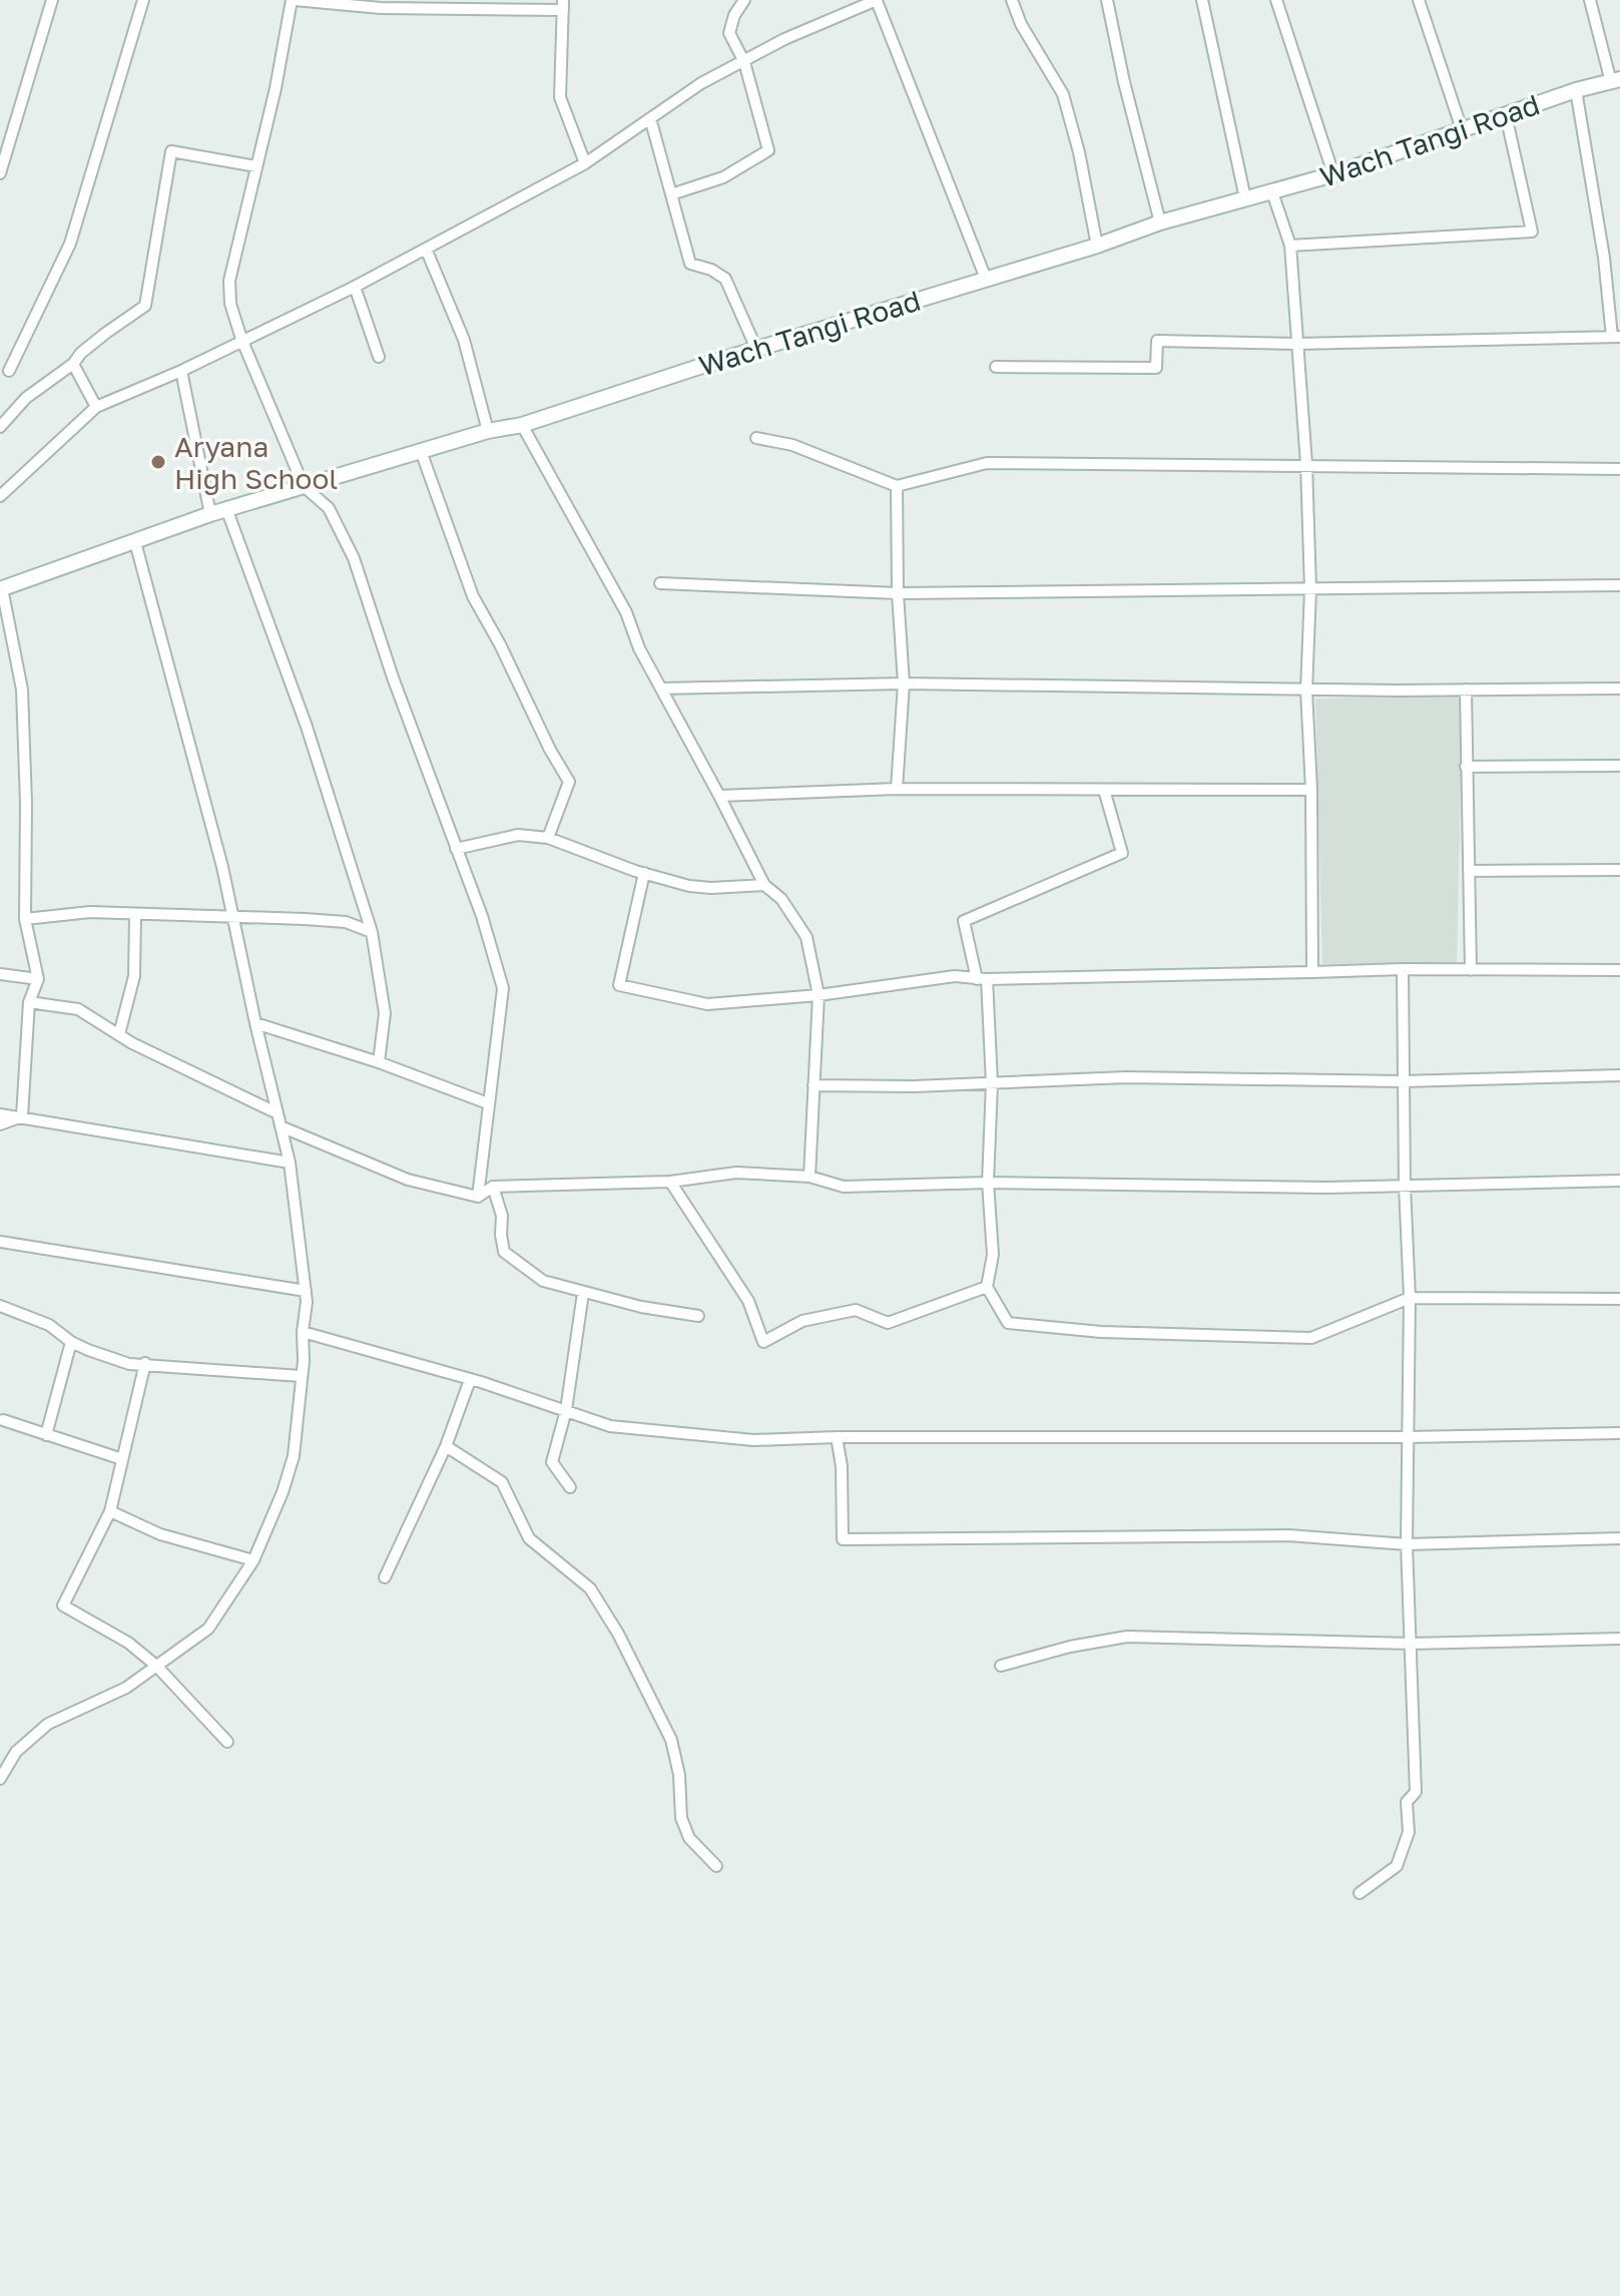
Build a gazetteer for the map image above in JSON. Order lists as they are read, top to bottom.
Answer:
{
  "streets": {
    "main road": ["Wach Tangi Road"]
  },
  "places": ["Aryana High School"]
}
